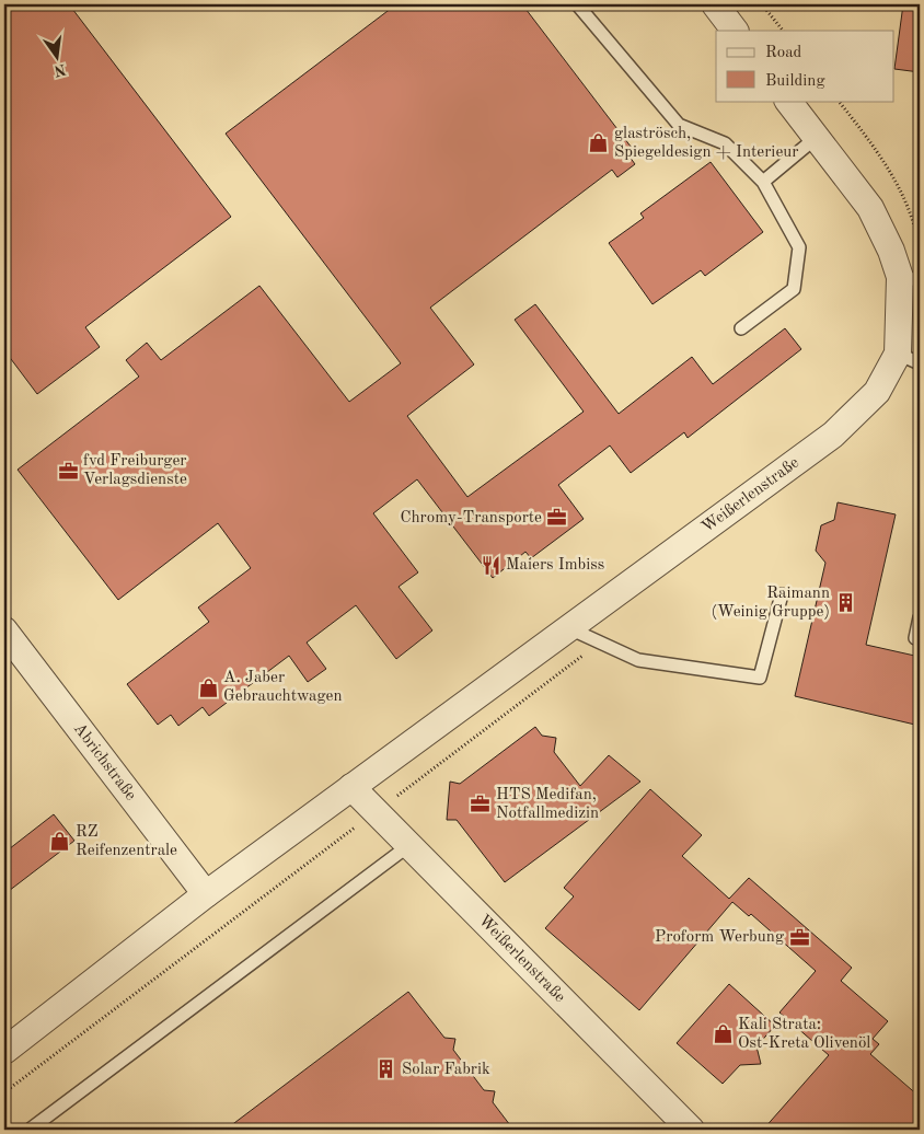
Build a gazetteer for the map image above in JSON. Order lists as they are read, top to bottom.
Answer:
{
  "streets": {
    "street": ["Weißerlenstraße", "Abrichstraße"]
  },
  "crossings": [
    ["Weißerlenstraße", "Abrichstraße"]
  ],
  "places": {
    "shop": [
      "glaströsch, Spiegeldesign + Interieur",
      "A. Jaber Gebrauchtwagen",
      "RZ Reifenzentrale",
      "Kali Strata: Ost-Kreta Olivenöl"
    ],
    "office": [
      "fvd Freiburger Verlagsdienste",
      "Chromy-Transporte",
      "HTS Medifan, Notfallmedizin",
      "Proform Werbung"
    ],
    "restaurant": ["Maiers Imbiss"],
    "building": ["Raimann (Weinig Gruppe)", "Solar Fabrik"]
  },
  "legend": ["Road", "Building"],
  "north": "bottom"
}
